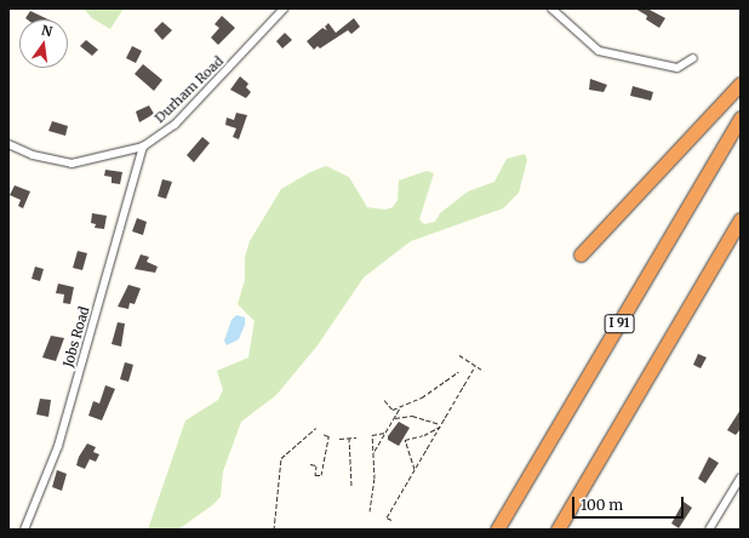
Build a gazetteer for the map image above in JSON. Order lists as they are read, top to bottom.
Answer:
{
  "streets": {
    "highway": ["I 91"],
    "street": ["Durham Road", "Jobs Road"]
  },
  "crossings": [
    ["Durham Road", "Jobs Road"]
  ],
  "scale_bar": "100 m",
  "north": "top"
}
